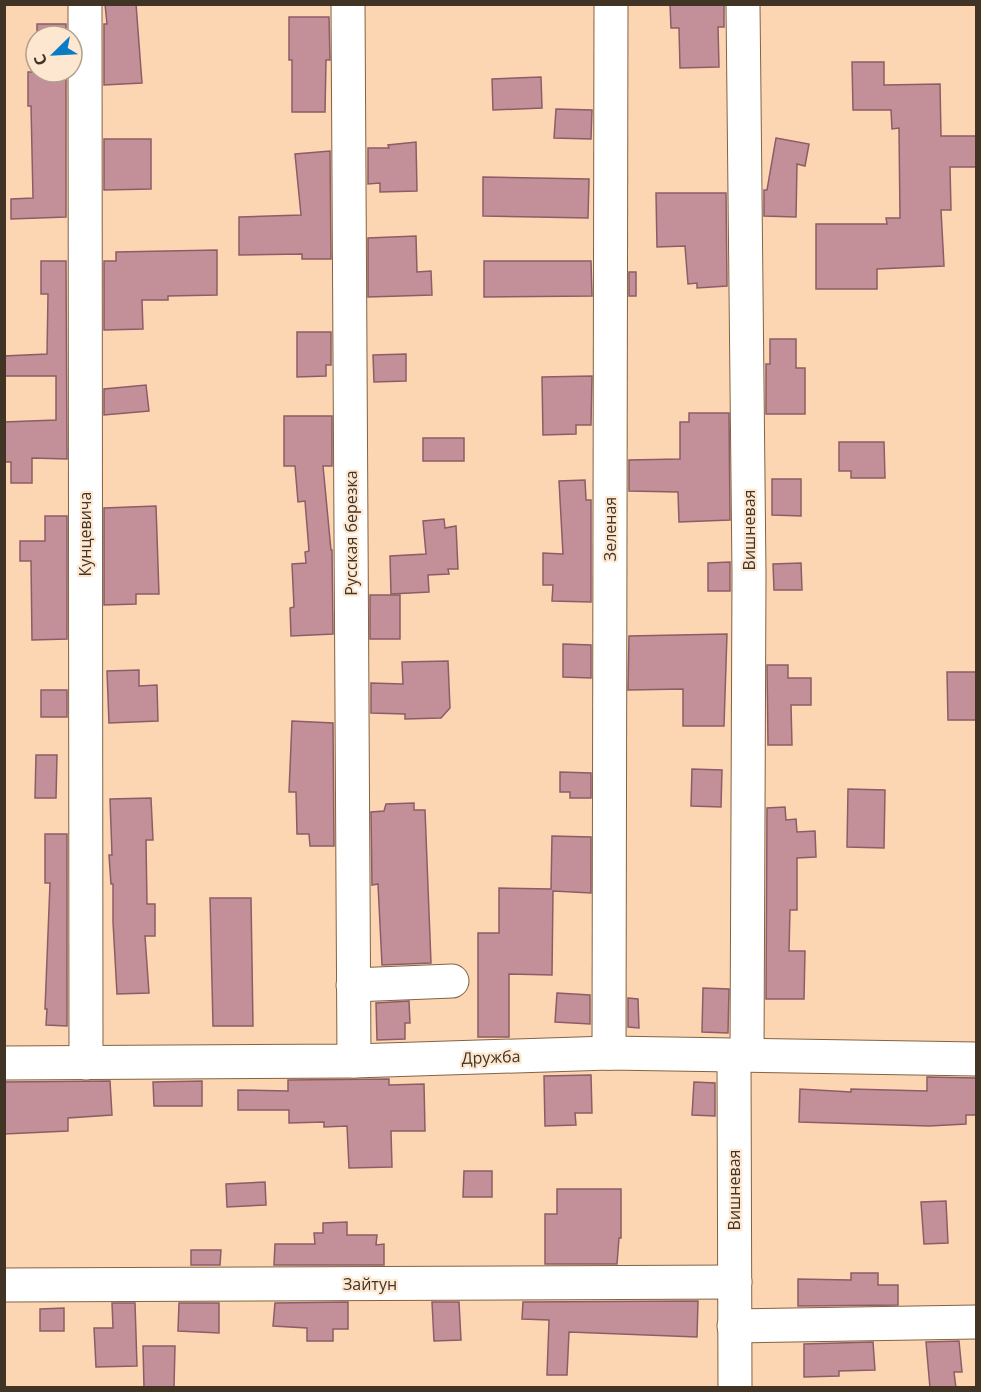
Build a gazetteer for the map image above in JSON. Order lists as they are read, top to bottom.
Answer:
{
  "streets": {
    "street": [
      "Зеленая",
      "Вишневая",
      "Русская березка",
      "Кунцевича",
      "Дружба",
      "Зайтун"
    ]
  },
  "crossings": [
    ["Зеленая", "Дружба"],
    ["Вишневая", "Дружба"],
    ["Вишневая", "Зайтун"],
    ["Русская березка", "Дружба"],
    ["Кунцевича", "Дружба"]
  ],
  "north": "bottom left"
}
